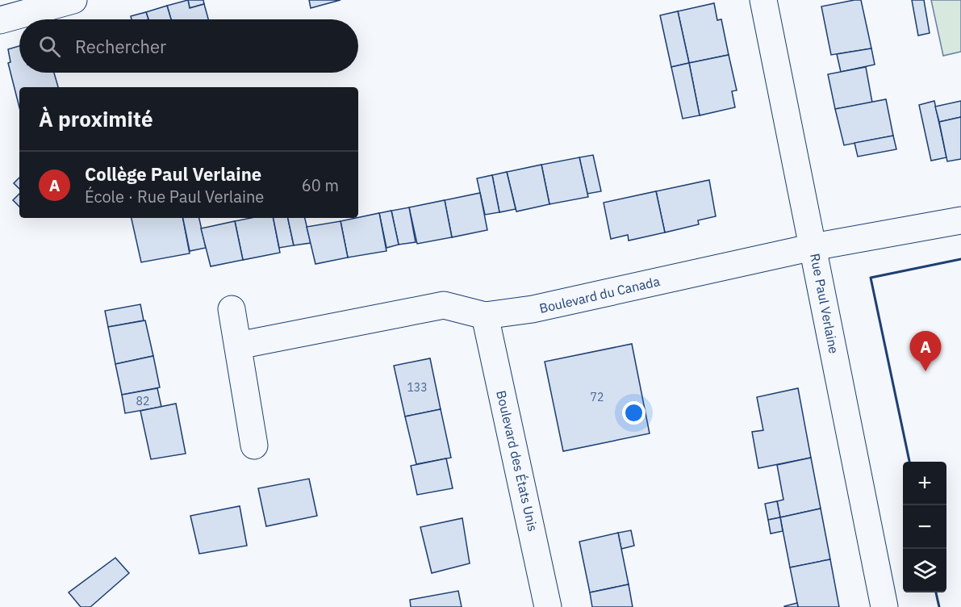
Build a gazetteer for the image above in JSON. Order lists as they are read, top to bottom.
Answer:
{
  "streets": {
    "street": ["Boulevard du Canada", "Rue Paul Verlaine", "Boulevard des États Unis"]
  },
  "crossings": [
    ["Boulevard du Canada", "Rue Paul Verlaine"],
    ["Boulevard du Canada", "Boulevard des États Unis"]
  ],
  "house_numbers": ["133", "72", "82"],
  "page": {
    "search": "Rechercher",
    "heading": "À proximité",
    "list": [
      {
        "mark": "A",
        "name": "Collège Paul Verlaine",
        "note": "École · Rue Paul Verlaine",
        "value": "60 m"
      }
    ],
    "pins": "A",
    "map_buttons": ["+", "−"]
  }
}
